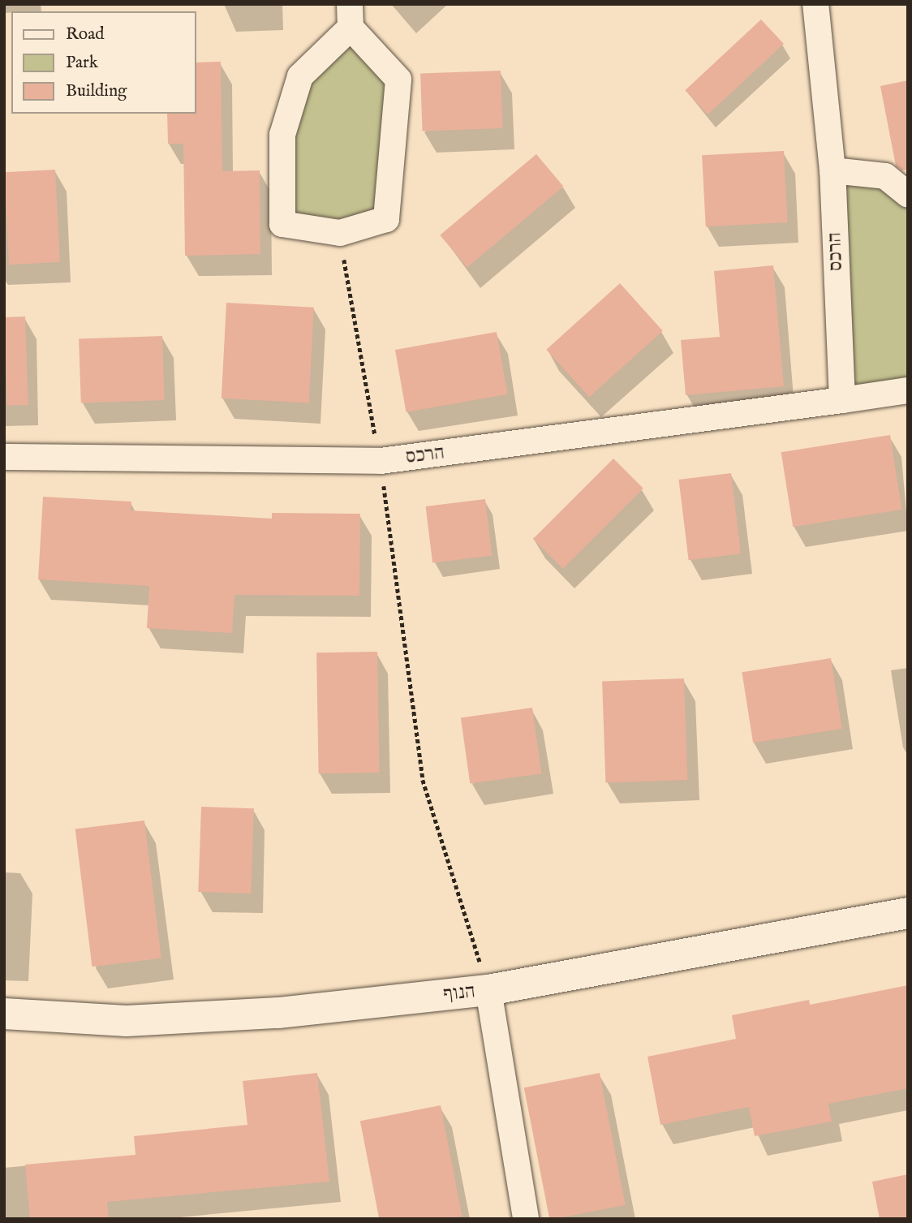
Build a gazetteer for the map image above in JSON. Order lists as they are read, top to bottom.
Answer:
{
  "streets": {
    "street": ["הרכס", "הנוף"]
  },
  "legend": ["Road", "Park", "Building"]
}
